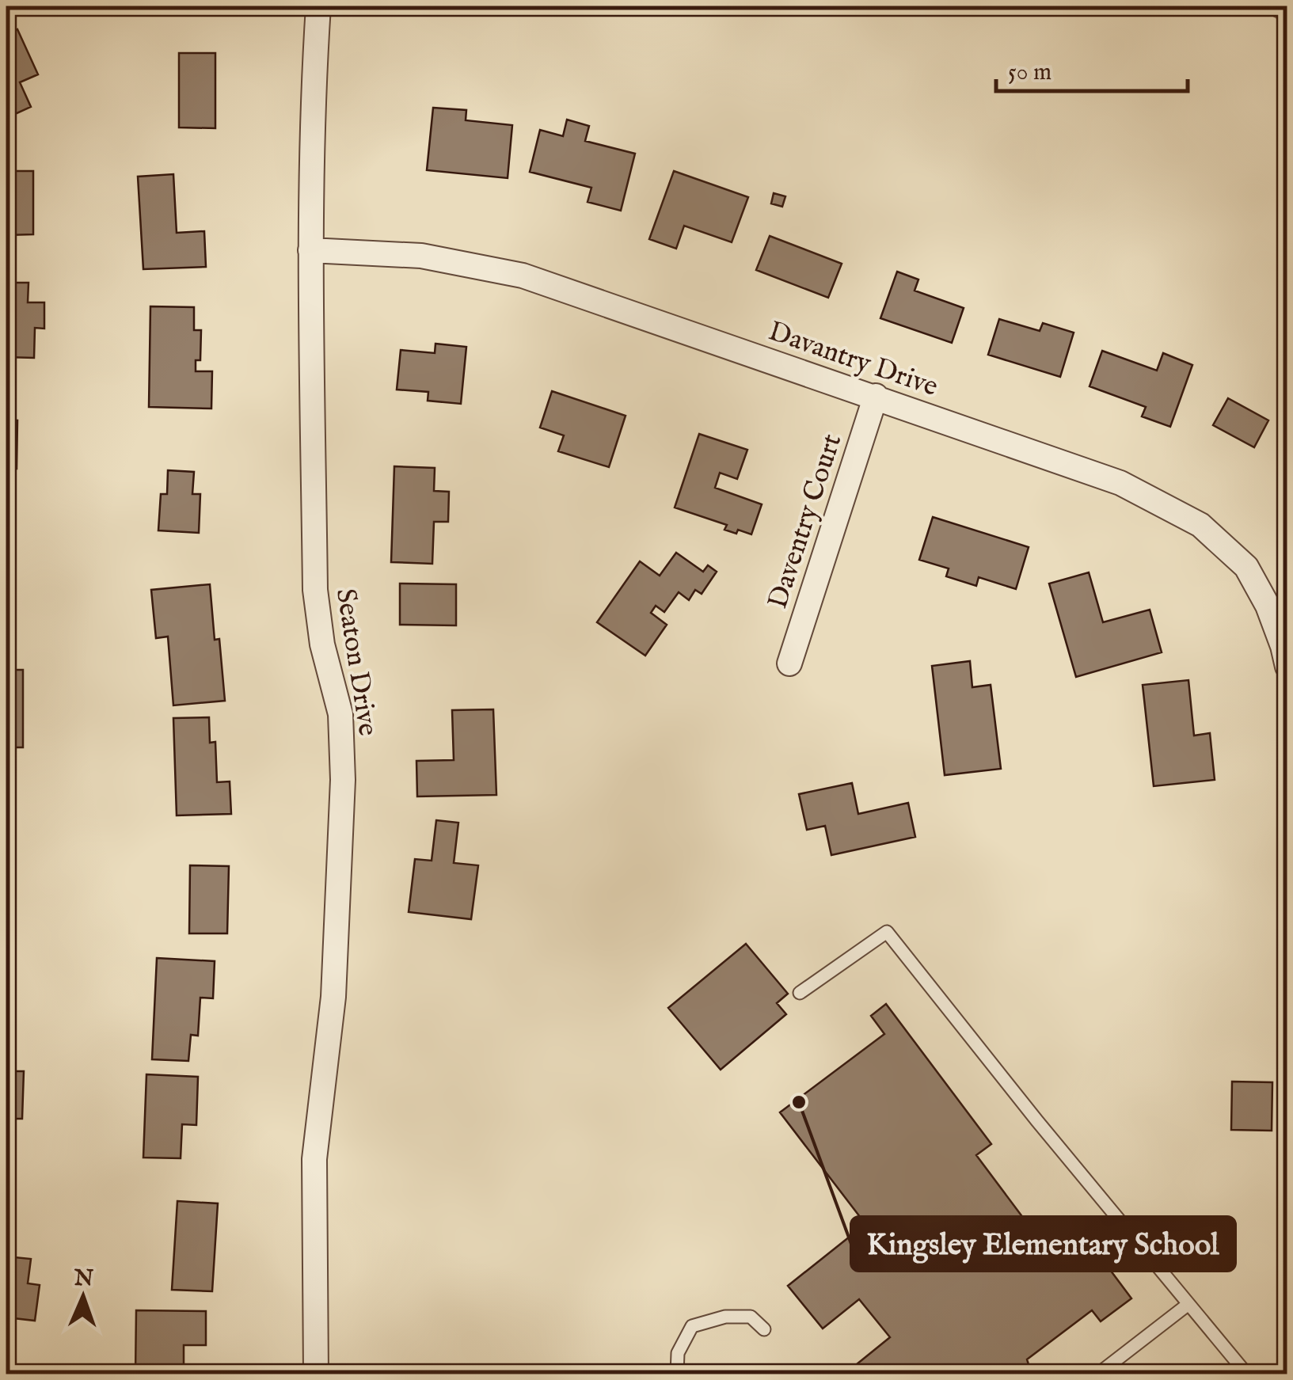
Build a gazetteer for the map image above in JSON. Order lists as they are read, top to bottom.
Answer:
{
  "streets": {
    "street": ["Davantry Drive", "Daventry Court", "Seaton Drive"]
  },
  "crossings": [
    ["Davantry Drive", "Daventry Court"],
    ["Davantry Drive", "Seaton Drive"]
  ],
  "places": ["Kingsley Elementary School"],
  "scale_bar": "50 m",
  "north": "top"
}
